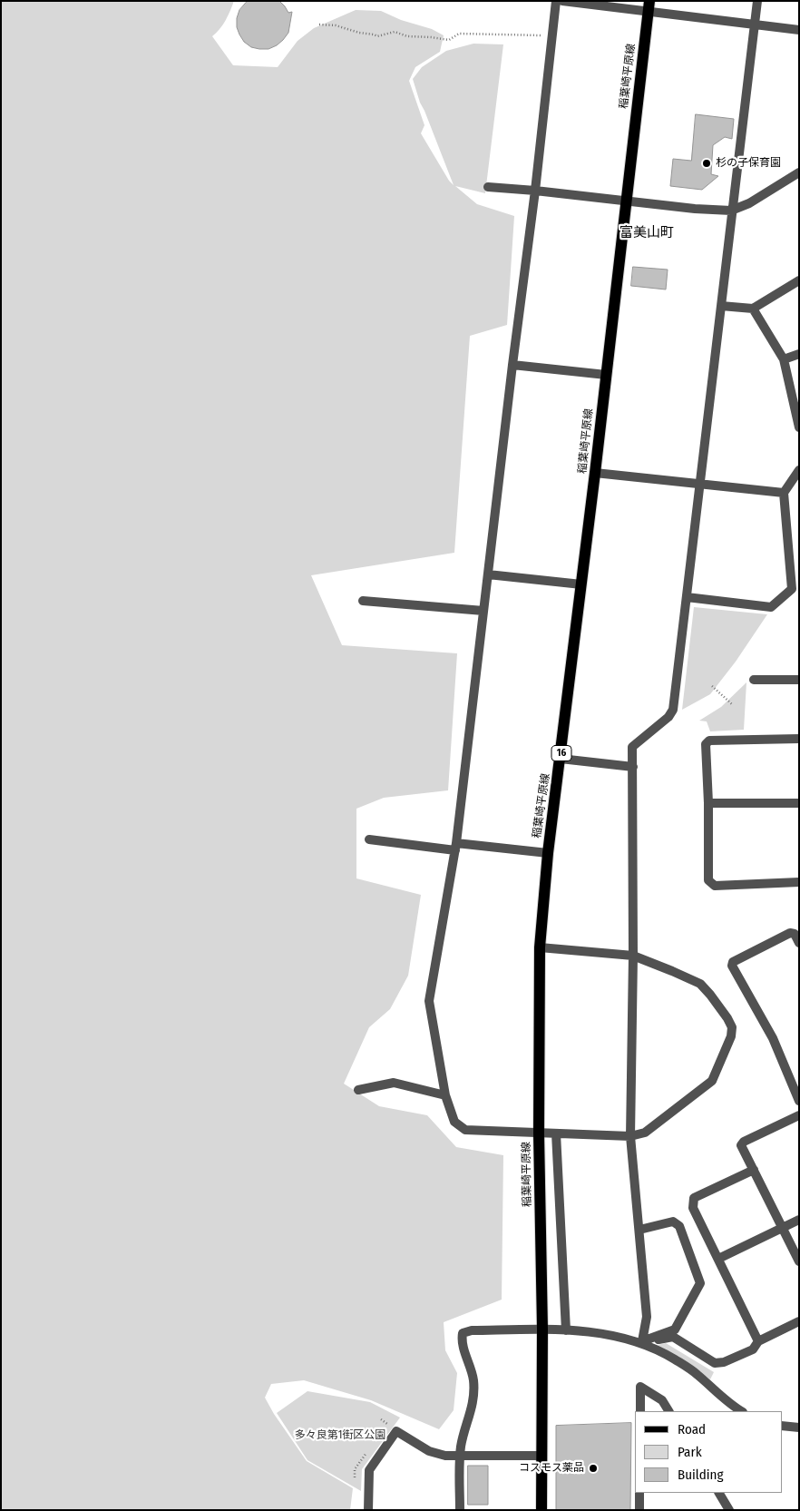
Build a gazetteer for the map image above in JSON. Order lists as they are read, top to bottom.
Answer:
{
  "streets": {
    "main road": ["稲葉崎平原線", "16"]
  },
  "districts": ["富美山町"],
  "parks": ["多々良第1街区公園"],
  "places": ["杉の子保育園", "コスモス薬品"],
  "legend": ["Road", "Park", "Building"]
}
